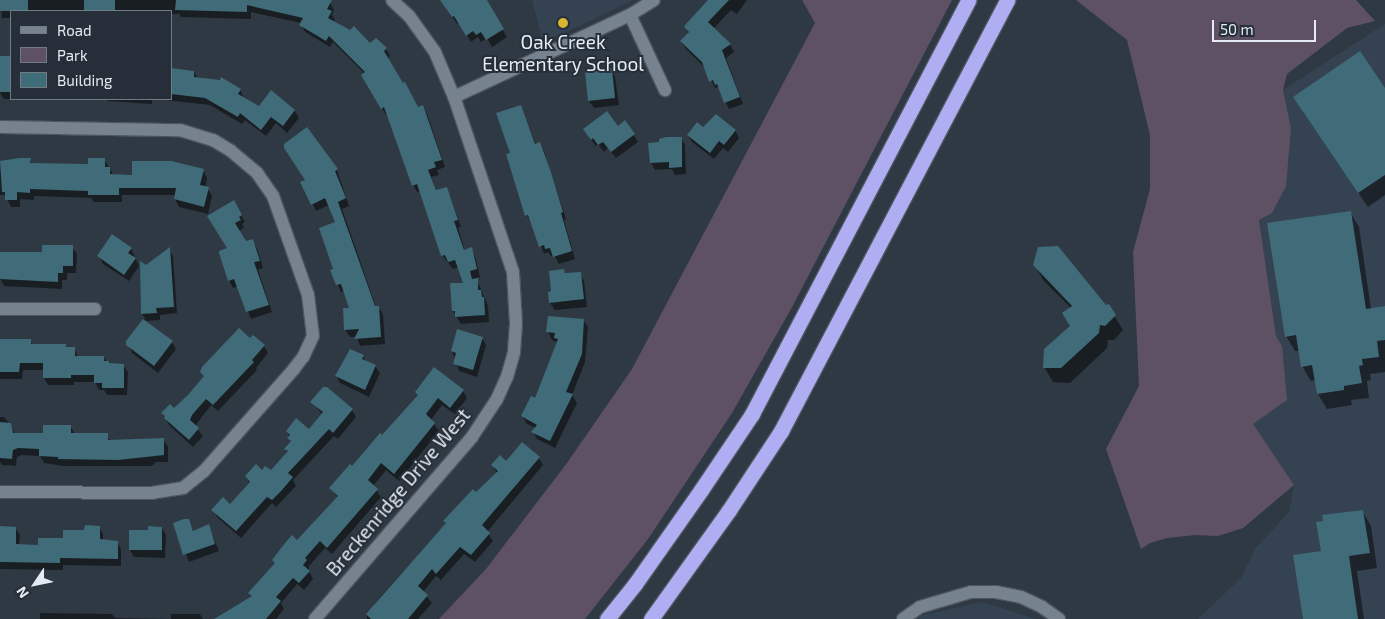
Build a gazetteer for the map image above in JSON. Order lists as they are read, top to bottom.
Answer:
{
  "streets": {
    "street": ["Breckenridge Drive West"]
  },
  "places": ["Oak Creek Elementary School"],
  "legend": ["Road", "Park", "Building"],
  "scale_bar": "50 m",
  "north": "bottom left"
}
